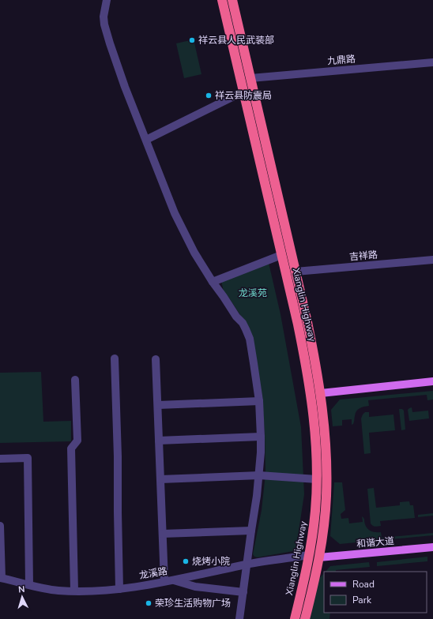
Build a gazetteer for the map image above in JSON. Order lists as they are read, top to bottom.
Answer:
{
  "streets": {
    "highway": ["Xianglin Highway"],
    "main road": ["和谐大道"],
    "street": ["九鼎路", "吉祥路", "龙溪路"]
  },
  "crossings": [
    ["九鼎路", "Xianglin Highway"],
    ["吉祥路", "Xianglin Highway"],
    ["Xianglin Highway", "和谐大道"],
    ["Xianglin Highway", "龙溪路"]
  ],
  "parks": ["龙溪苑"],
  "places": [
    "祥云县人民武装部",
    "祥云县防震局",
    "烧烤小院",
    "荣珍生活购物广场"
  ],
  "legend": ["Road", "Park"],
  "north": "top"
}
